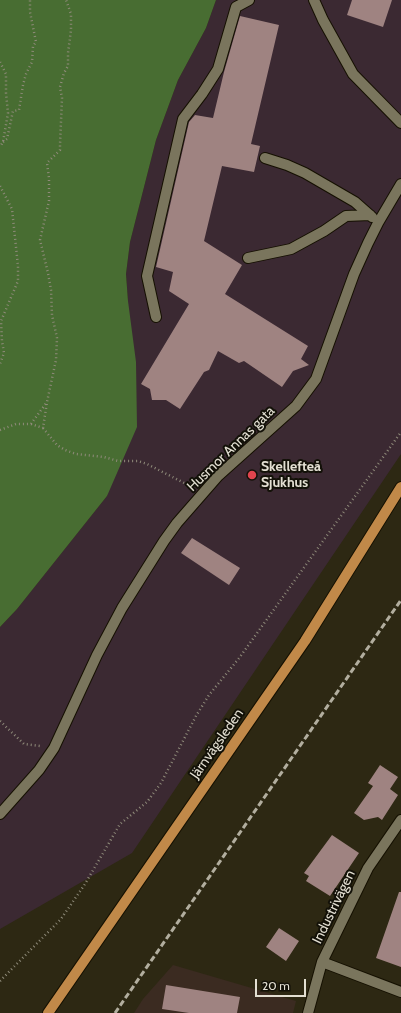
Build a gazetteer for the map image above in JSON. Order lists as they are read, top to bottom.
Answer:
{
  "streets": {
    "main road": ["Järnvägsleden"],
    "street": ["Husmor Annas gata", "Industrivägen"]
  },
  "places": ["Skellefteå Sjukhus"],
  "scale_bar": "20 m"
}
